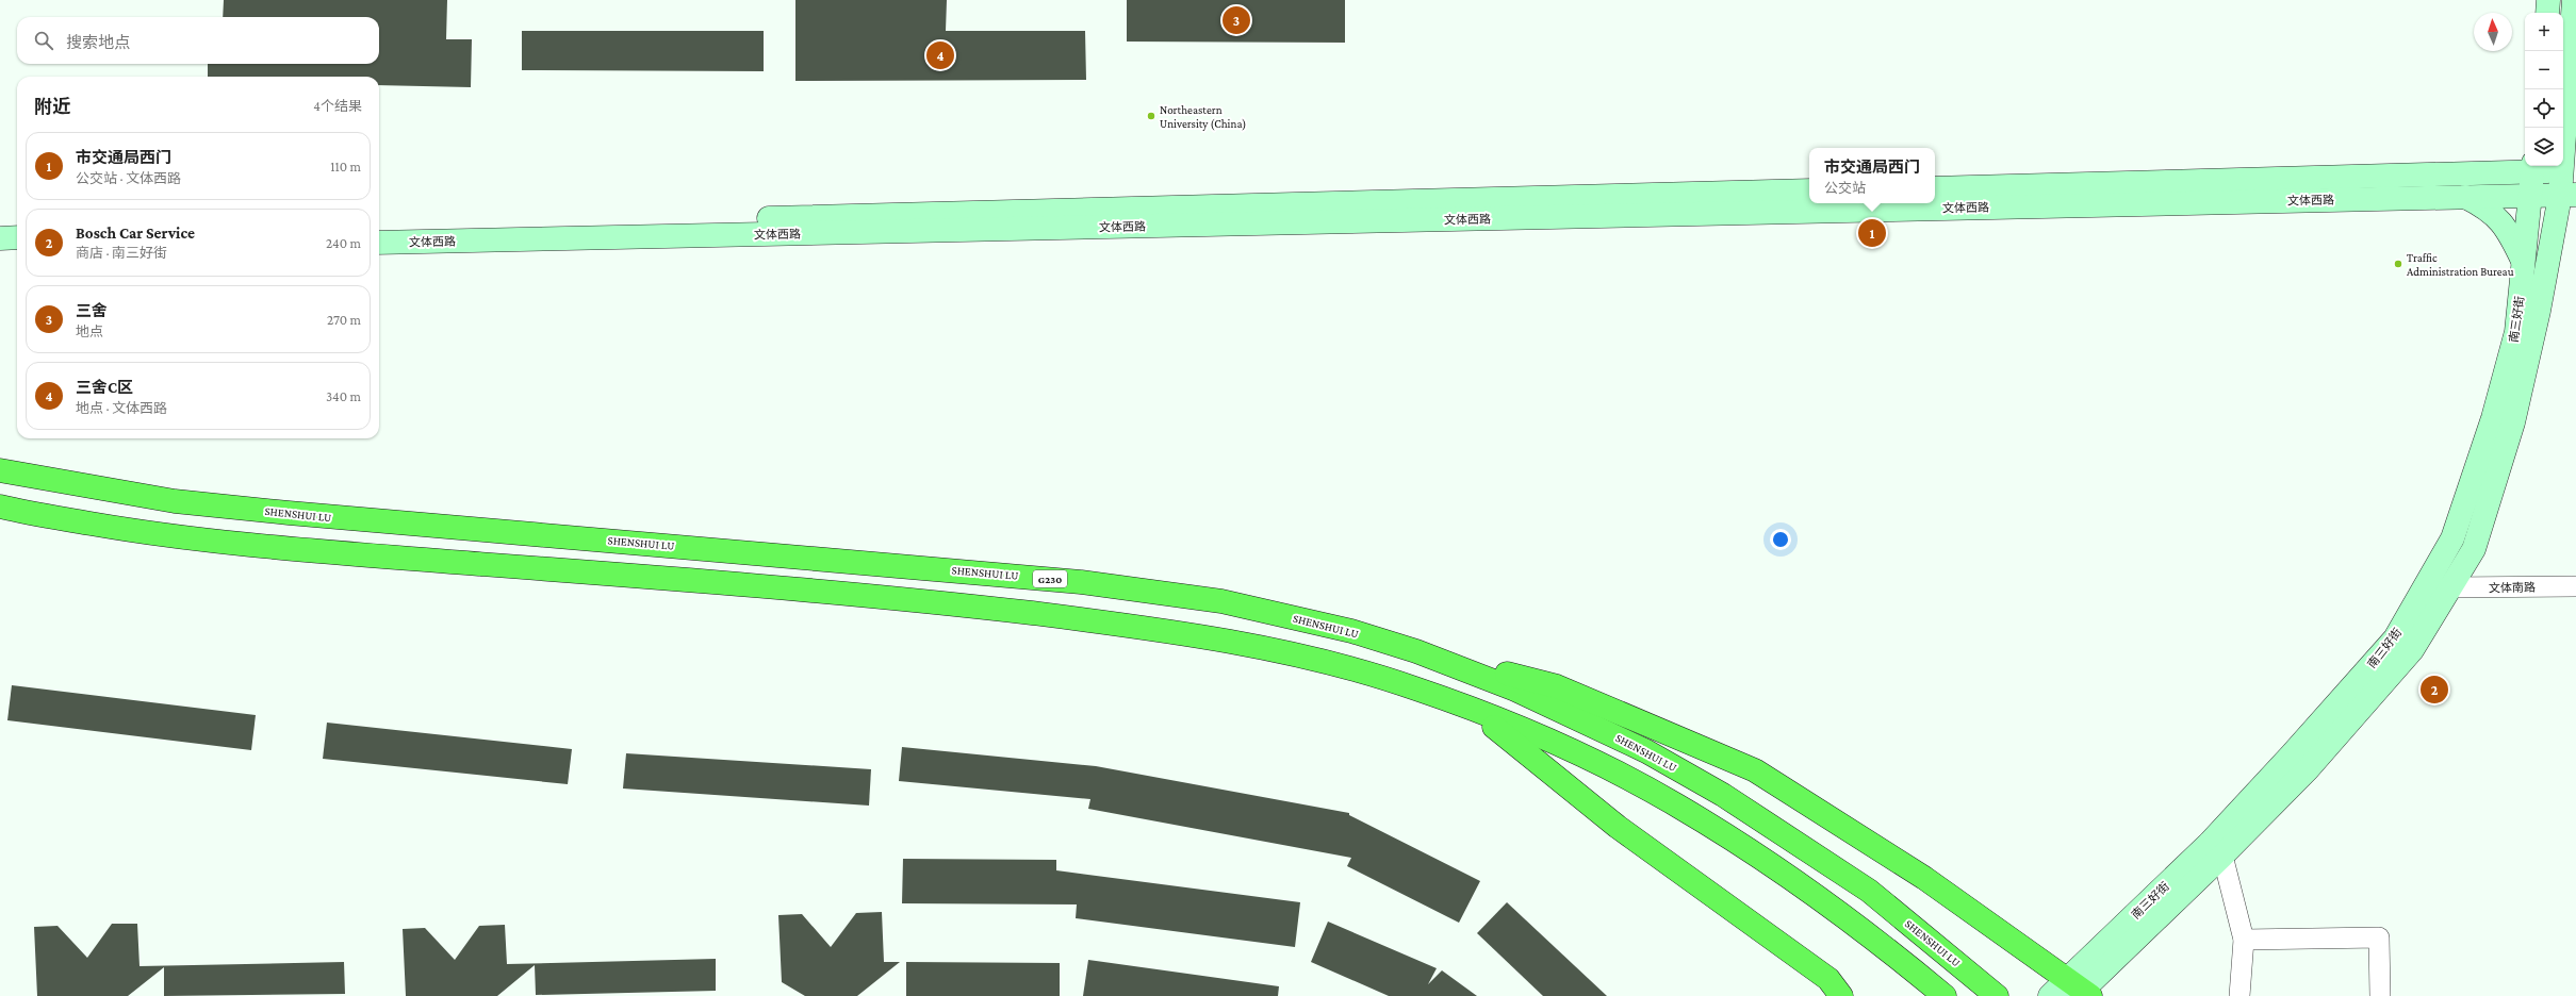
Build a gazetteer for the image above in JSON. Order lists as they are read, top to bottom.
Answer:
{
  "streets": {
    "highway": ["SHENSHUI LU", "G230"],
    "street": ["文体西路", "南三好街", "文体南路"]
  },
  "crossings": [
    ["文体西路", "南三好街"]
  ],
  "places": ["Northeastern University (China)", "Traffic Administration Bureau"],
  "north": "top",
  "page": {
    "pins": [
      "3",
      "4",
      "1",
      "2"
    ],
    "map_buttons": ["+", "−"],
    "search": "搜索地点",
    "heading": ["附近", "4个结果"],
    "list": [
      {
        "mark": "1",
        "name": "市交通局西门",
        "note": "公交站 · 文体西路",
        "value": "110 m"
      },
      {
        "mark": "2",
        "name": "Bosch Car Service",
        "note": "商店 · 南三好街",
        "value": "240 m"
      },
      {
        "mark": "3",
        "name": "三舍",
        "note": "地点",
        "value": "270 m"
      },
      {
        "mark": "4",
        "name": "三舍C区",
        "note": "地点 · 文体西路",
        "value": "340 m"
      }
    ],
    "popup": ["市交通局西门", "公交站"]
  }
}
